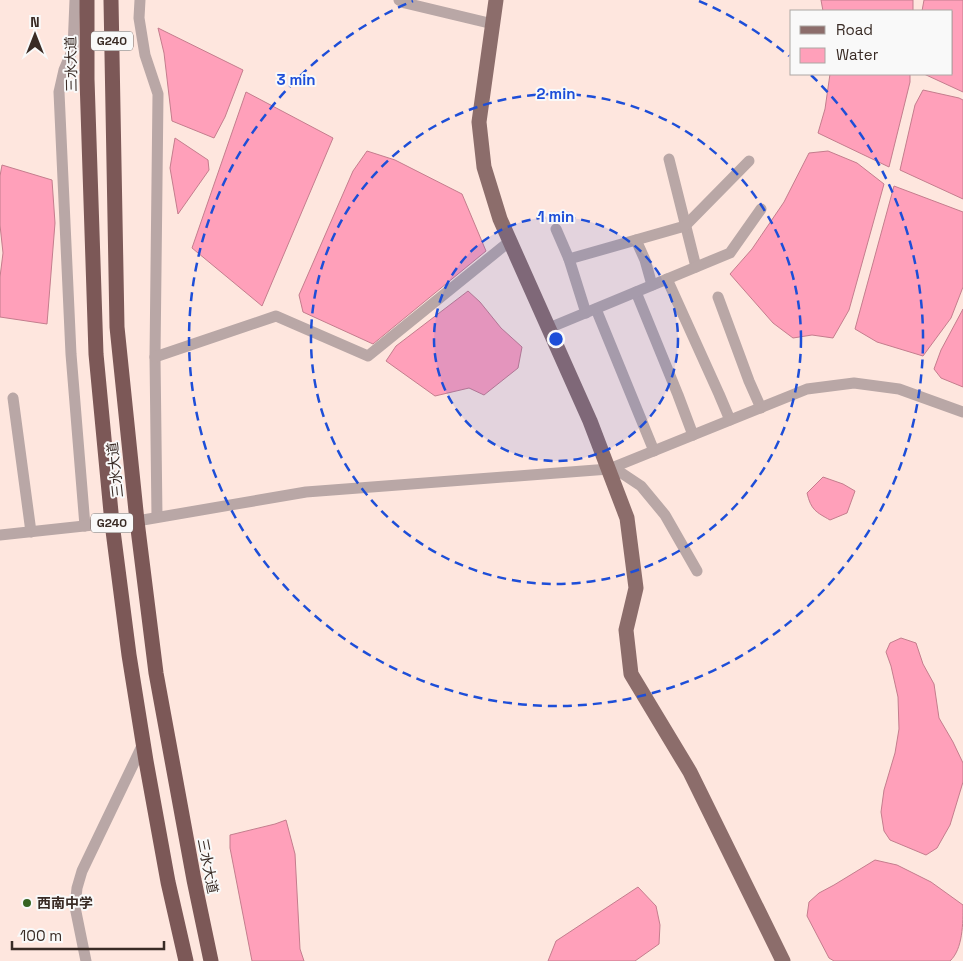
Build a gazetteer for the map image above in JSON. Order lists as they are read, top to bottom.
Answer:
{
  "streets": {
    "highway": ["G240", "三水大道"]
  },
  "places": ["西南中学"],
  "legend": ["Road", "Water"],
  "scale_bar": "100 m",
  "north": "top",
  "rings": ["3 min", "2 min", "1 min"]
}
